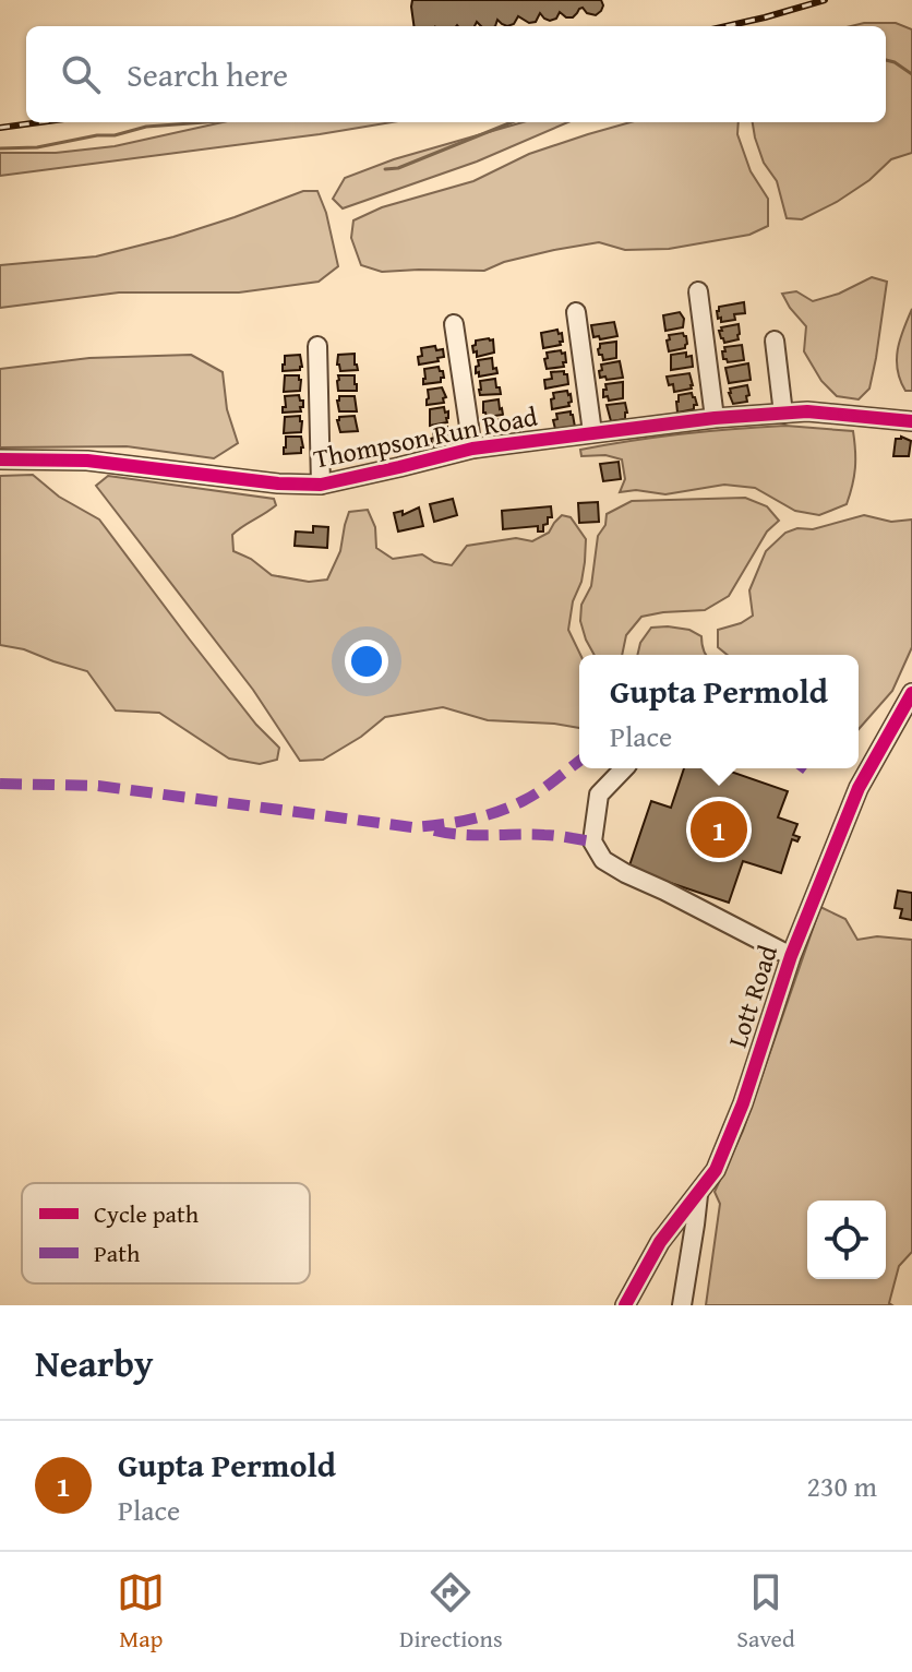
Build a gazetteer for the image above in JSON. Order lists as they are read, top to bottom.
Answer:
{
  "streets": {
    "street": ["Thompson Run Road", "Lott Road"]
  },
  "legend": ["Cycle path", "Path"],
  "page": {
    "search": "Search here",
    "popup": ["Gupta Permold", "Place"],
    "pins": "1",
    "heading": "Nearby",
    "list": [
      {
        "mark": "1",
        "name": "Gupta Permold",
        "note": "Place",
        "value": "230 m"
      }
    ],
    "nav": ["Map", "Directions", "Saved"]
  }
}
